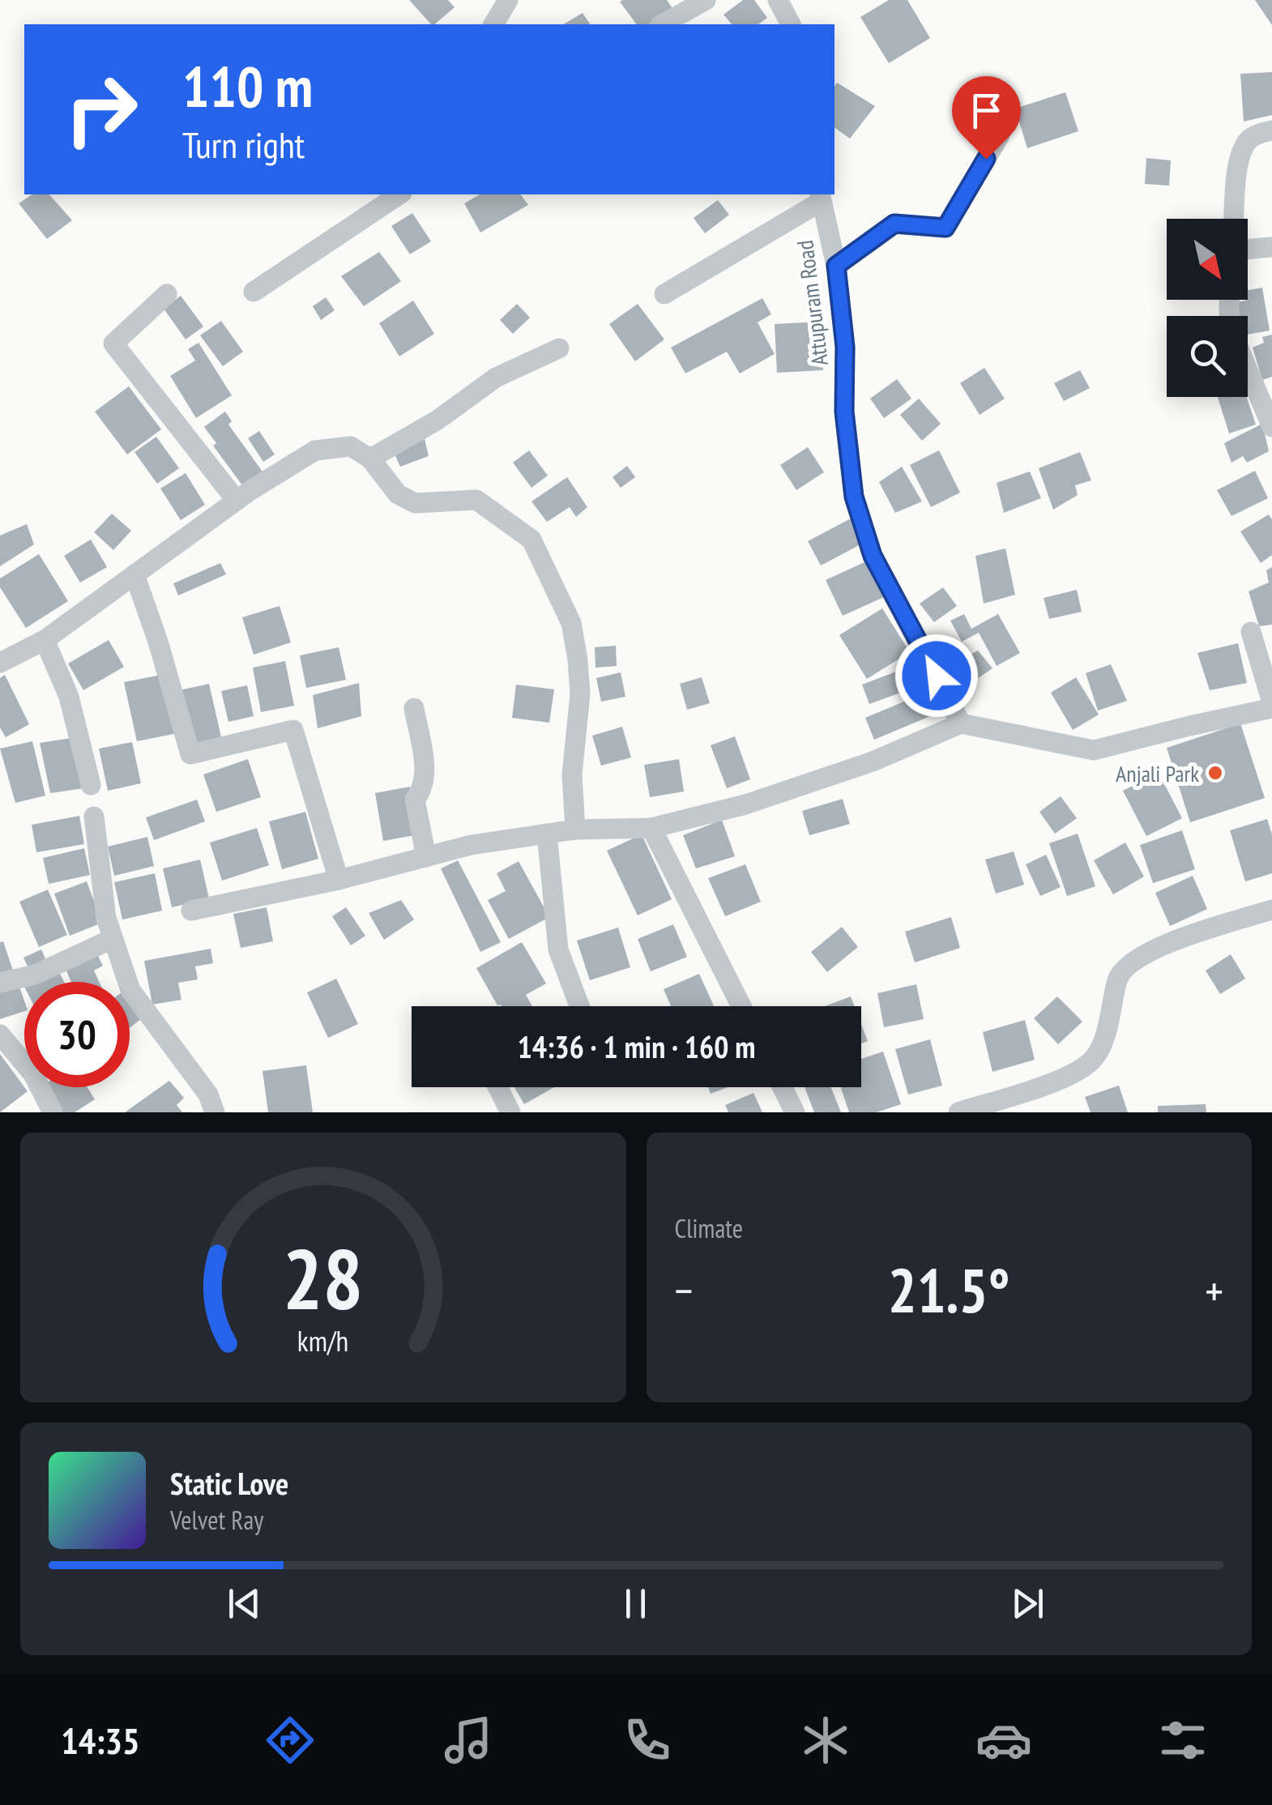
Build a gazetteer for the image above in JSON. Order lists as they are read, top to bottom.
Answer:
{
  "streets": {
    "street": ["Attupuram Road"]
  },
  "places": ["Anjali Park"],
  "north": "bottom right",
  "page": {
    "turn": ["110 m", "Turn right"],
    "limit": "30",
    "trip": "14:36 · 1 min · 160 m",
    "tile": "Climate",
    "heat": ["−", "21.5°", "+"],
    "song": ["Static Love", "Velvet Ray"],
    "tabs": "14:35",
    "gauge": ["28", "km/h"]
  }
}
